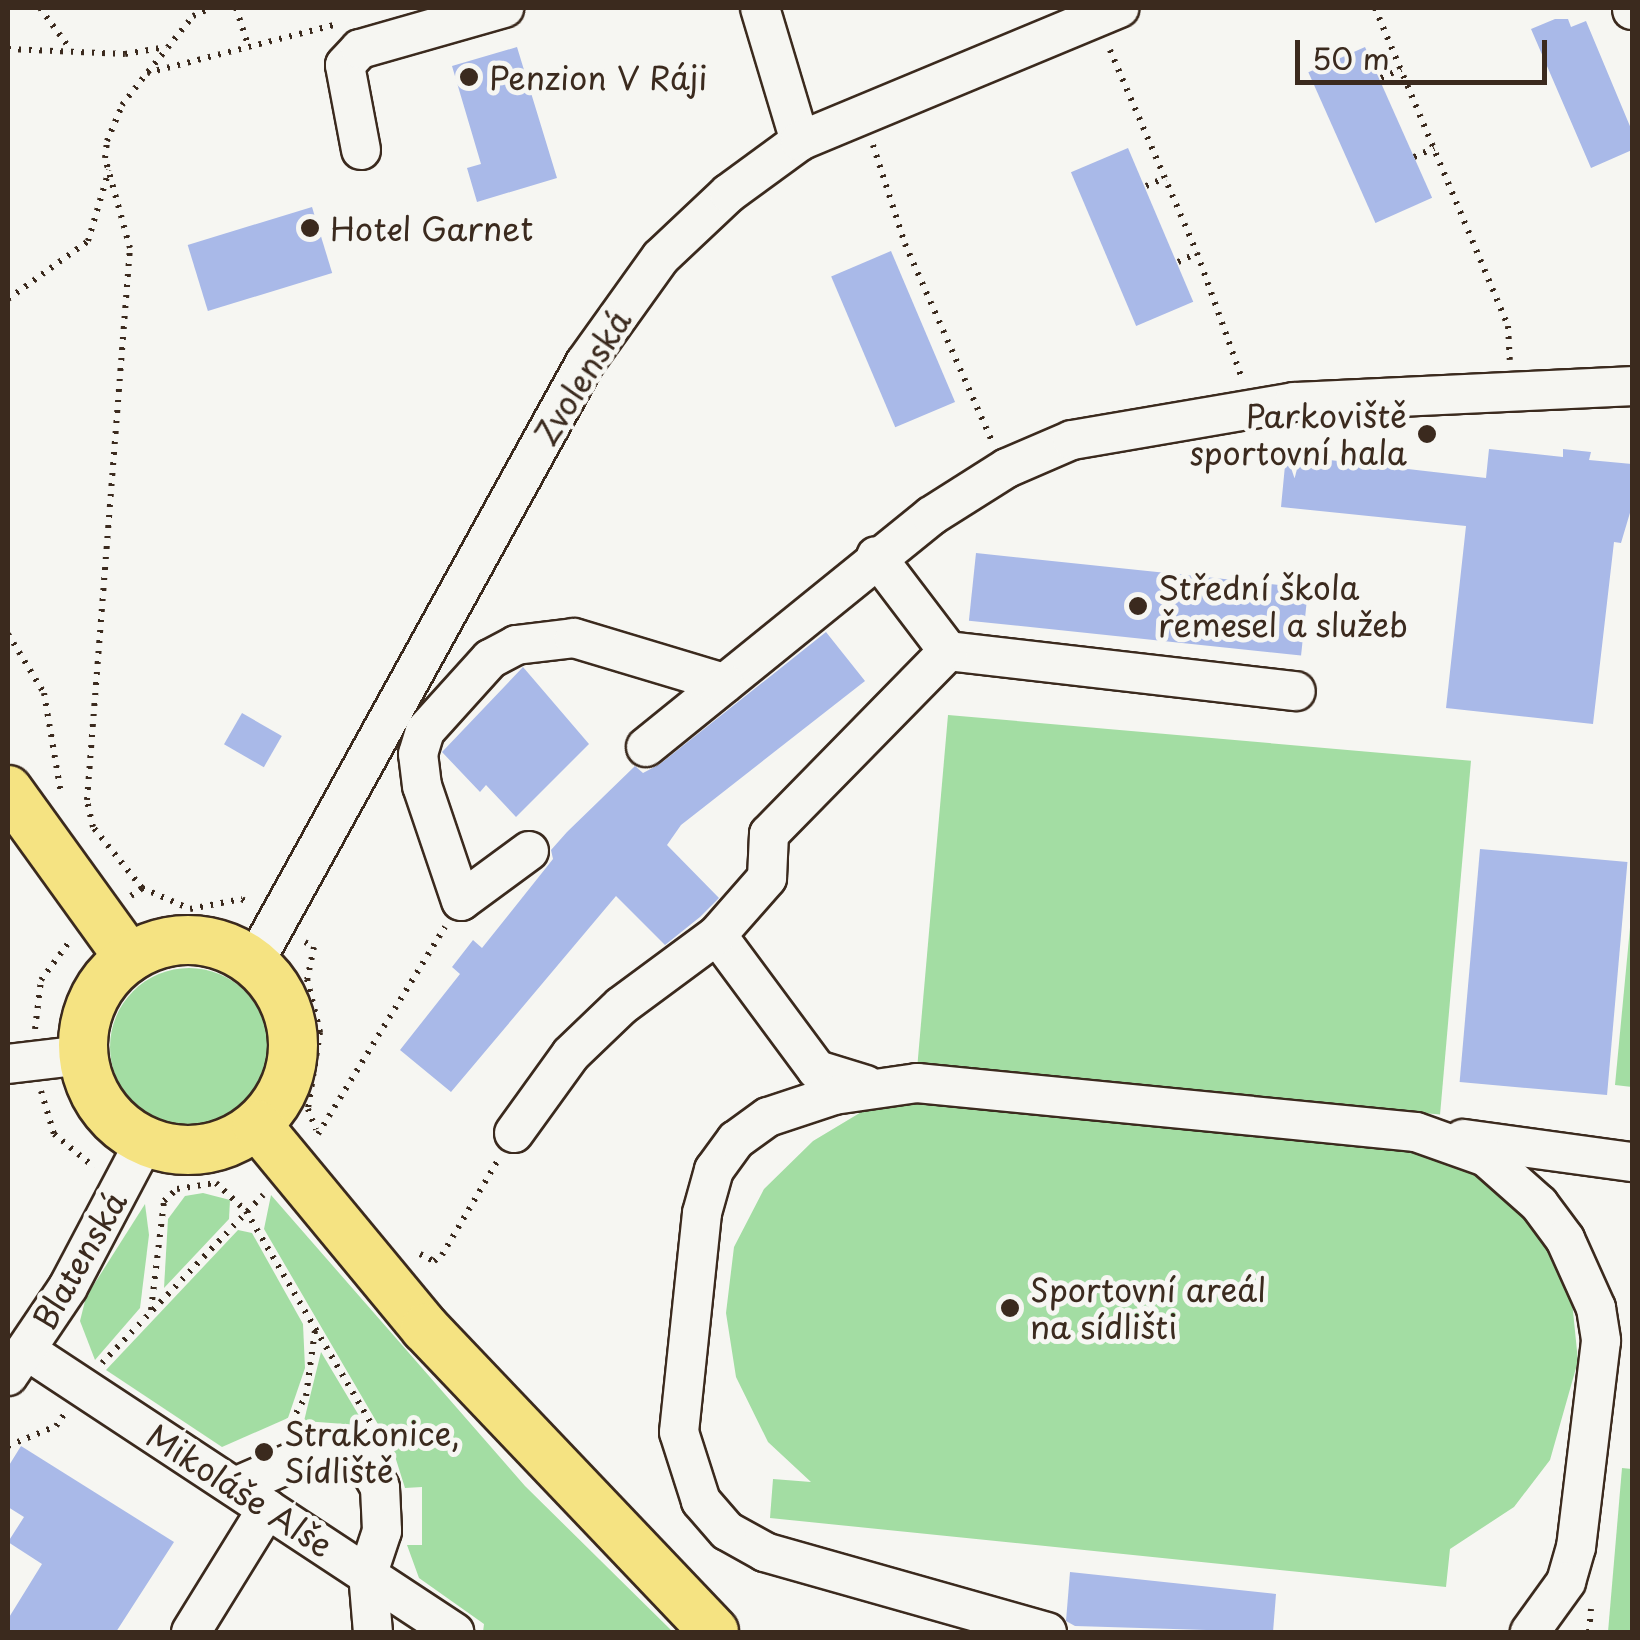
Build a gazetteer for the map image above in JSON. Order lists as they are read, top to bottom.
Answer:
{
  "streets": {
    "street": ["Zvolenská", "Blatenská", "Mikoláše Alše"]
  },
  "crossings": [
    ["Zvolenská", "Blatenská"],
    ["Blatenská", "Mikoláše Alše"]
  ],
  "places": [
    "Penzion V Ráji",
    "Hotel Garnet",
    "Parkoviště sportovní hala",
    "Střední škola řemesel a služeb",
    "Sportovní areál na sídlišti",
    "Strakonice, Sídliště"
  ],
  "scale_bar": "50 m"
}
